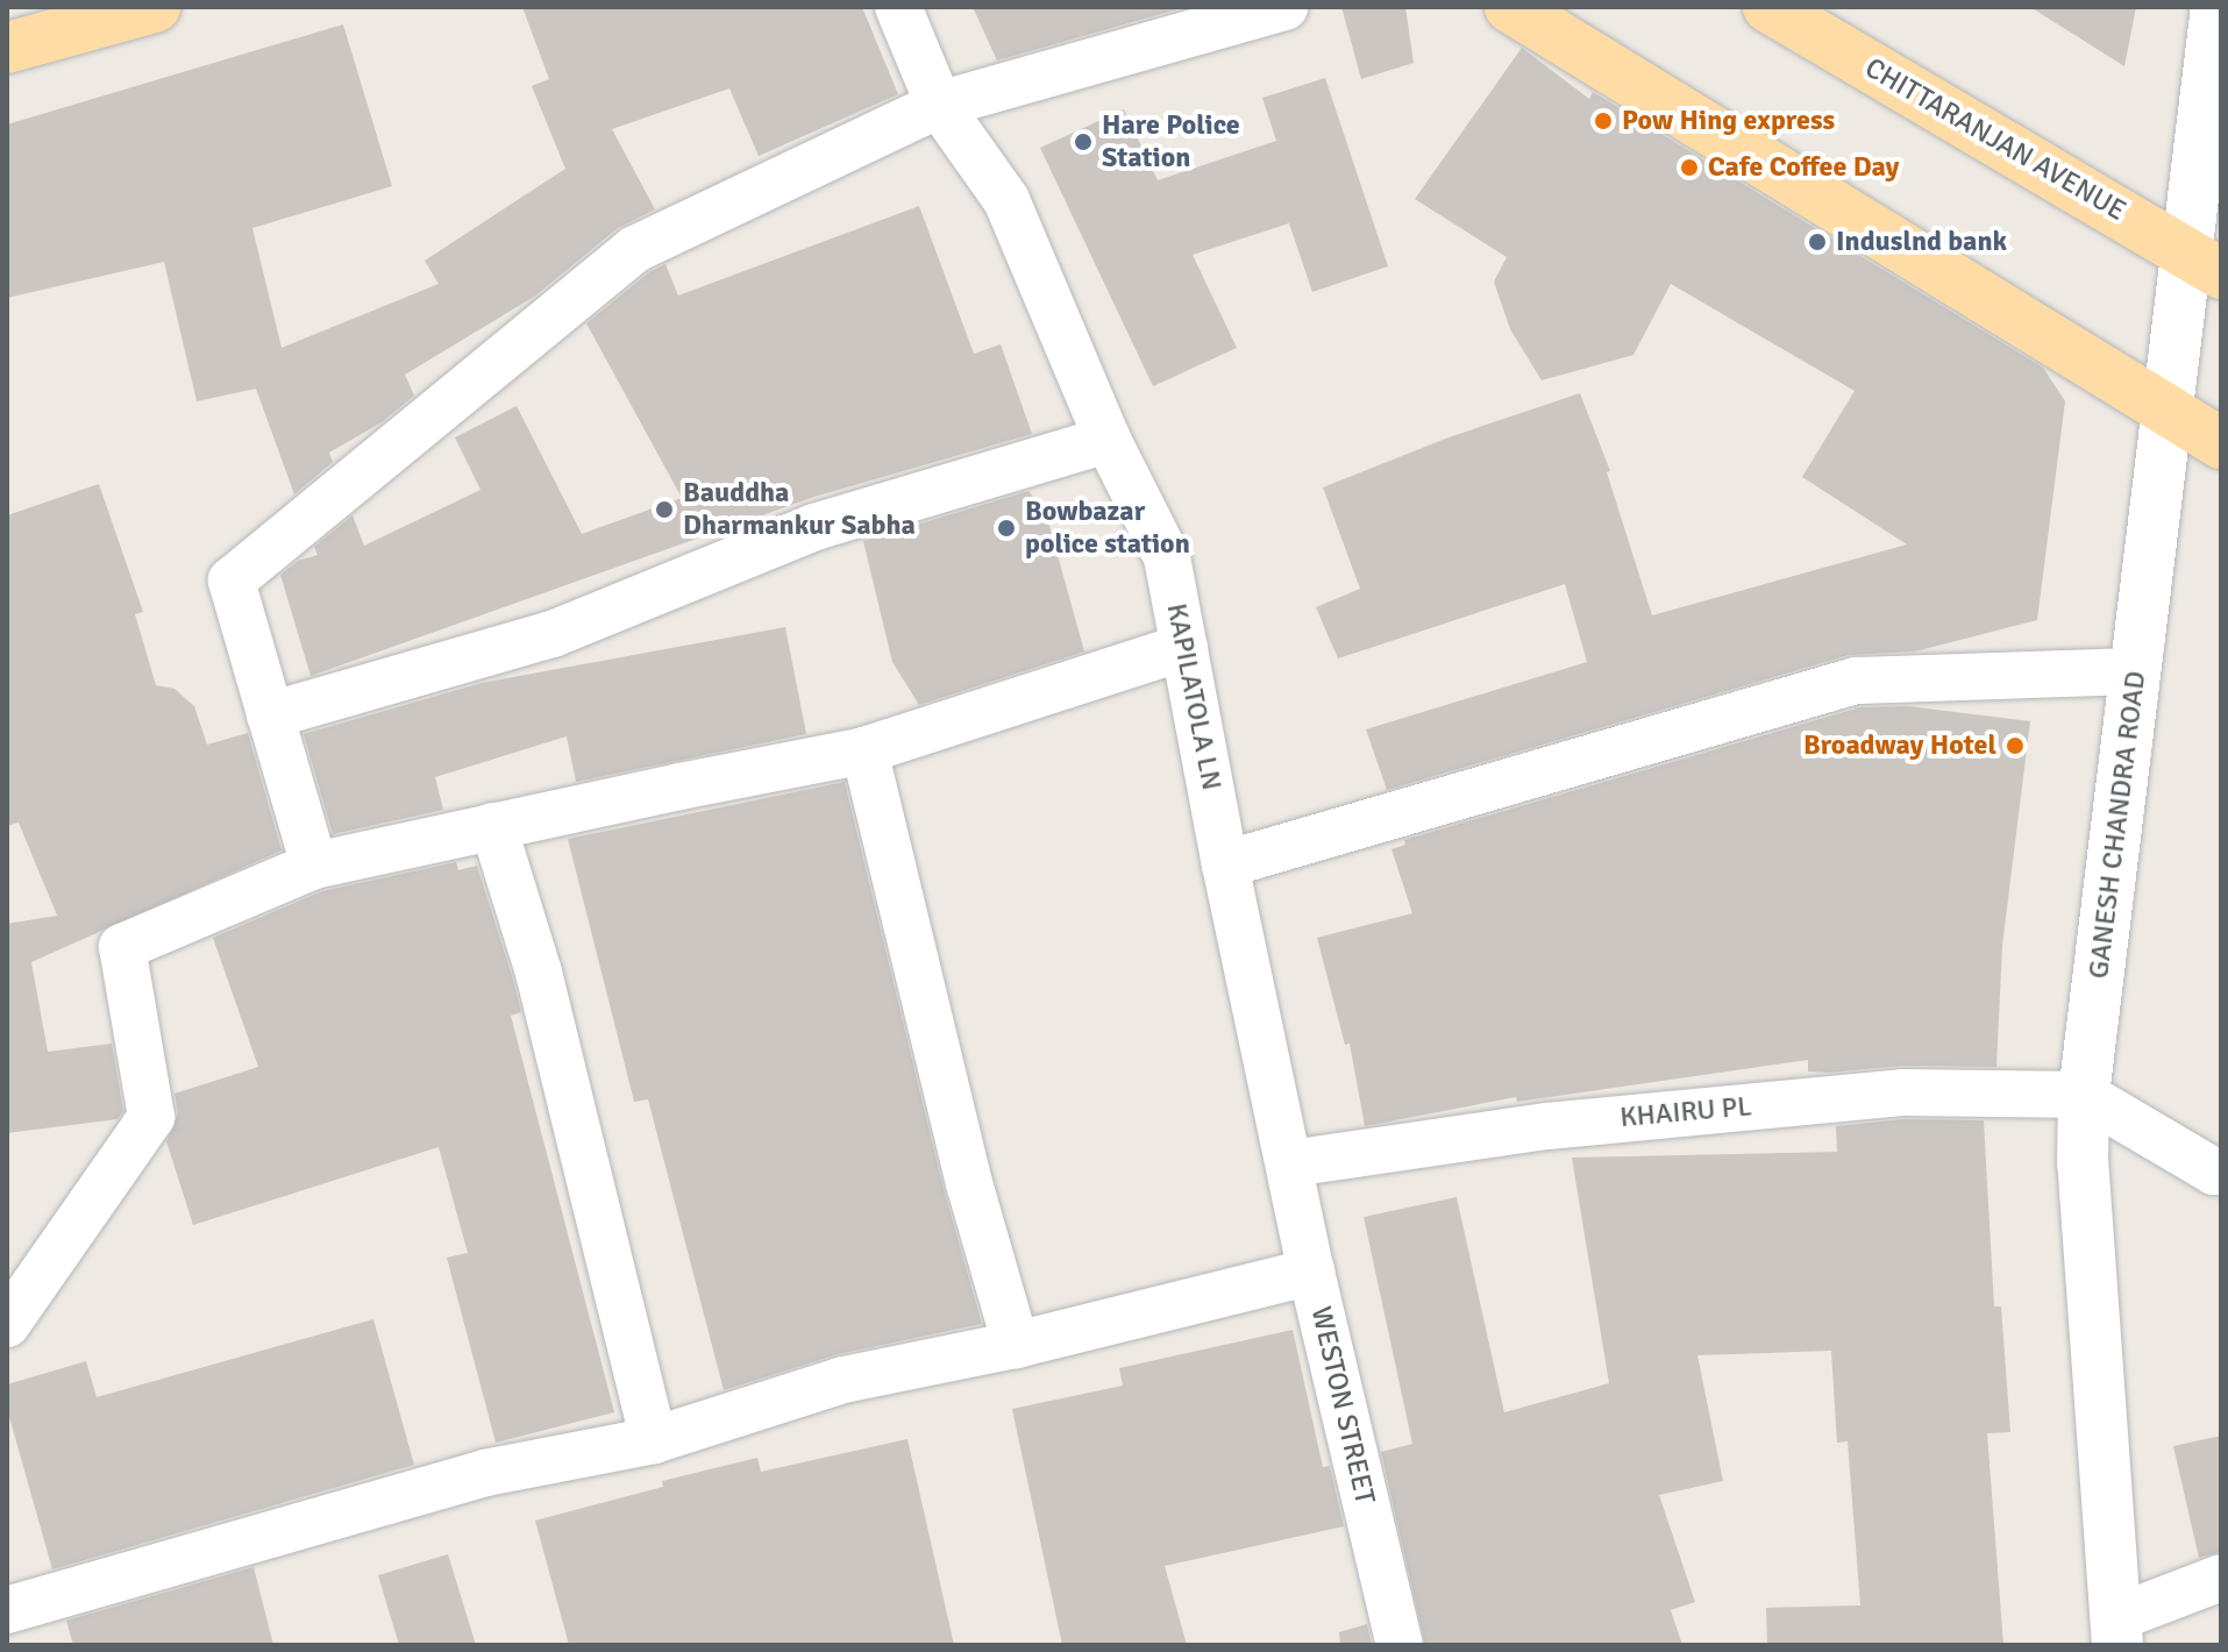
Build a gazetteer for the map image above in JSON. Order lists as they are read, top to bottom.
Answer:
{
  "streets": {
    "main road": ["CHITTARANJAN AVENUE", "GANESH CHANDRA ROAD"],
    "street": ["KAPILATOLA LN", "KHAIRU PL", "WESTON STREET"]
  },
  "crossings": [
    ["CHITTARANJAN AVENUE", "GANESH CHANDRA ROAD"],
    ["KAPILATOLA LN", "KHAIRU PL"],
    ["KAPILATOLA LN", "WESTON STREET"],
    ["GANESH CHANDRA ROAD", "KHAIRU PL"],
    ["KHAIRU PL", "WESTON STREET"]
  ],
  "places": [
    "Pow Hing express",
    "Hare Police Station",
    "Cafe Coffee Day",
    "Induslnd bank",
    "Bauddha Dharmankur Sabha",
    "Bowbazar police station",
    "Broadway Hotel"
  ]
}
